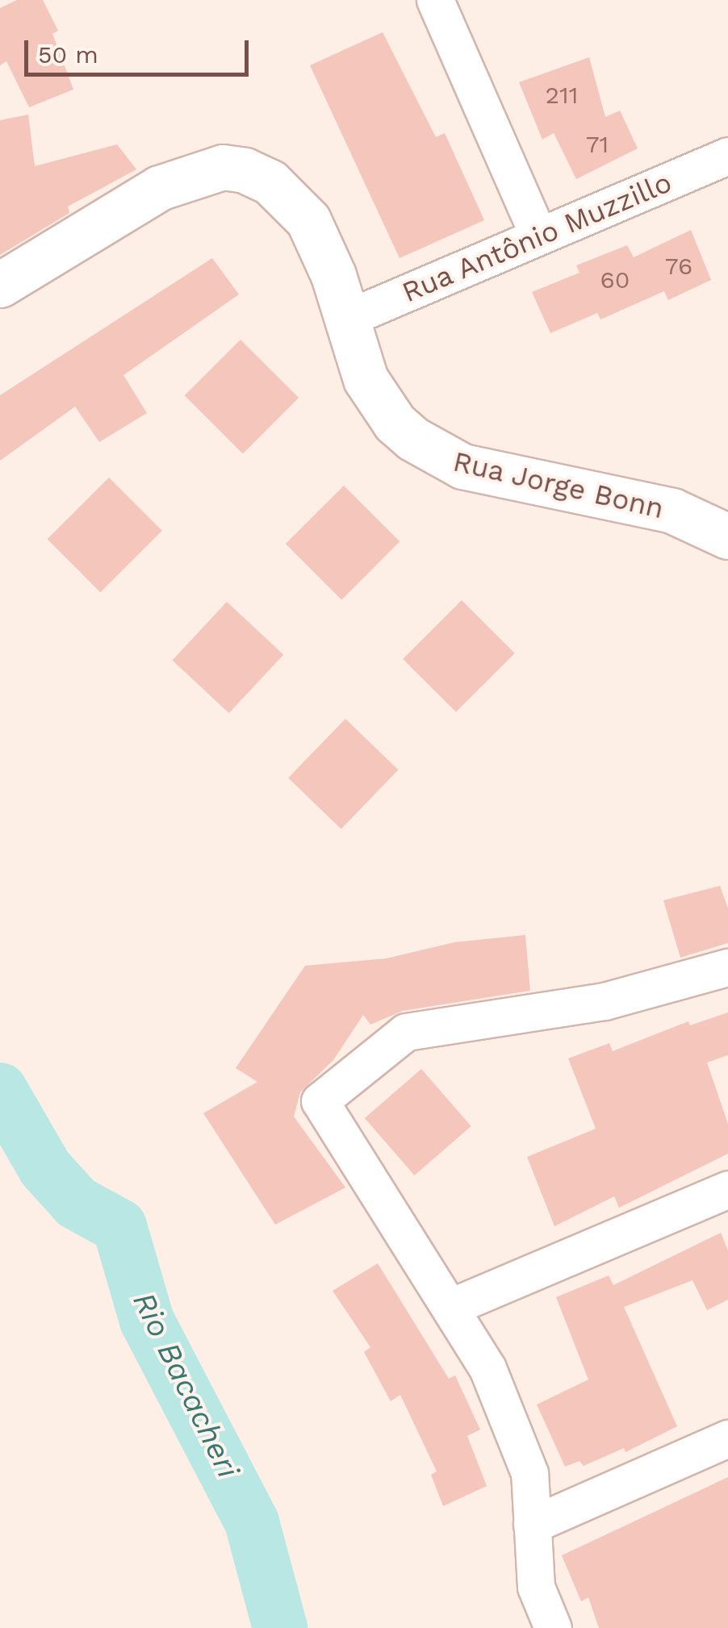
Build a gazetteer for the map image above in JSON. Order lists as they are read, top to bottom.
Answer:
{
  "streets": {
    "street": ["Rua Antônio Muzzillo", "Rua Jorge Bonn"]
  },
  "crossings": [
    ["Rua Antônio Muzzillo", "Rua Jorge Bonn"]
  ],
  "water": ["Rio Bacacheri"],
  "house_numbers": [
    "211",
    "71",
    "76",
    "60"
  ],
  "scale_bar": "50 m"
}
